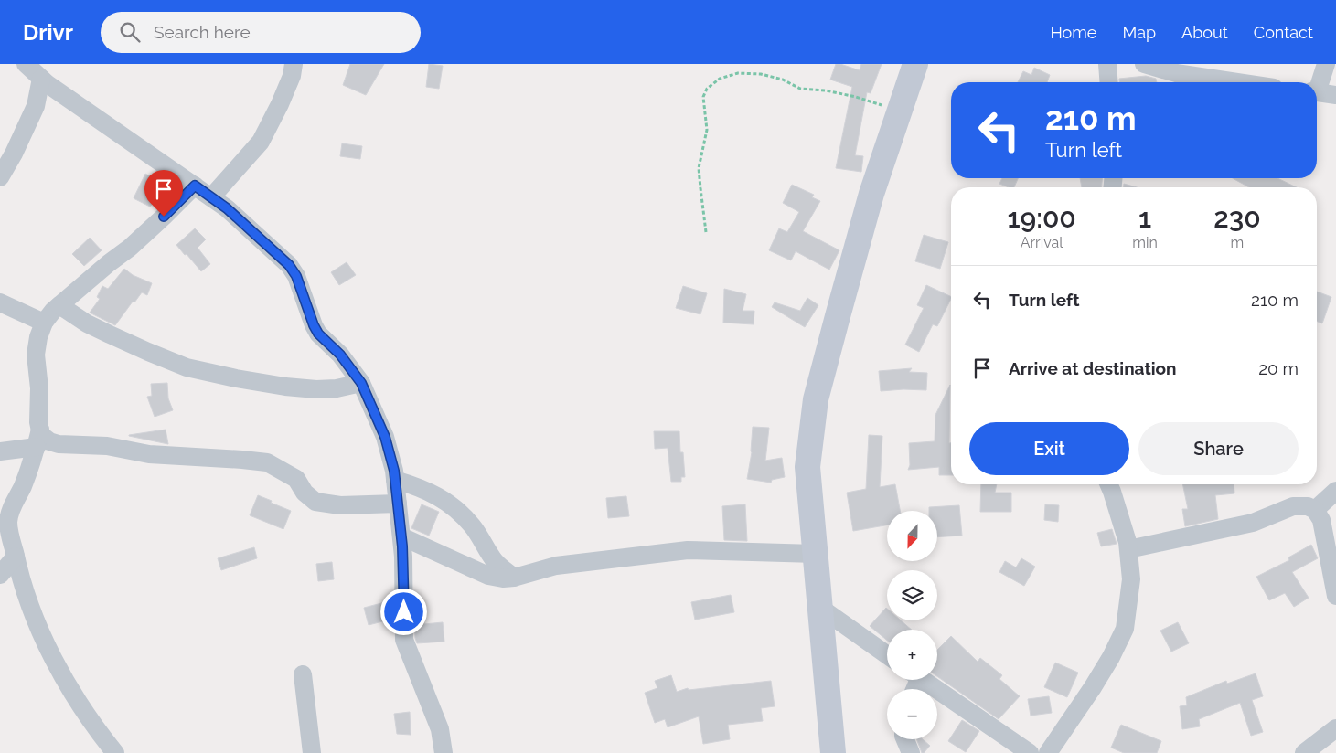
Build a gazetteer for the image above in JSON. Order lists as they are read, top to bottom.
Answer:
{
  "north": "bottom",
  "page": {
    "header": "Drivr",
    "search": "Search here",
    "nav": [
      "Home",
      "Map",
      "About",
      "Contact"
    ],
    "turn": ["210 m", "Turn left"],
    "eta": [
      "19:00",
      "Arrival",
      "1",
      "min",
      "230",
      "m"
    ],
    "list": [
      {
        "name": "Turn left",
        "value": "210 m"
      },
      {
        "name": "Arrive at destination",
        "value": "20 m"
      }
    ],
    "buttons": ["Exit", "Share"],
    "map_buttons": ["+", "−"]
  }
}
